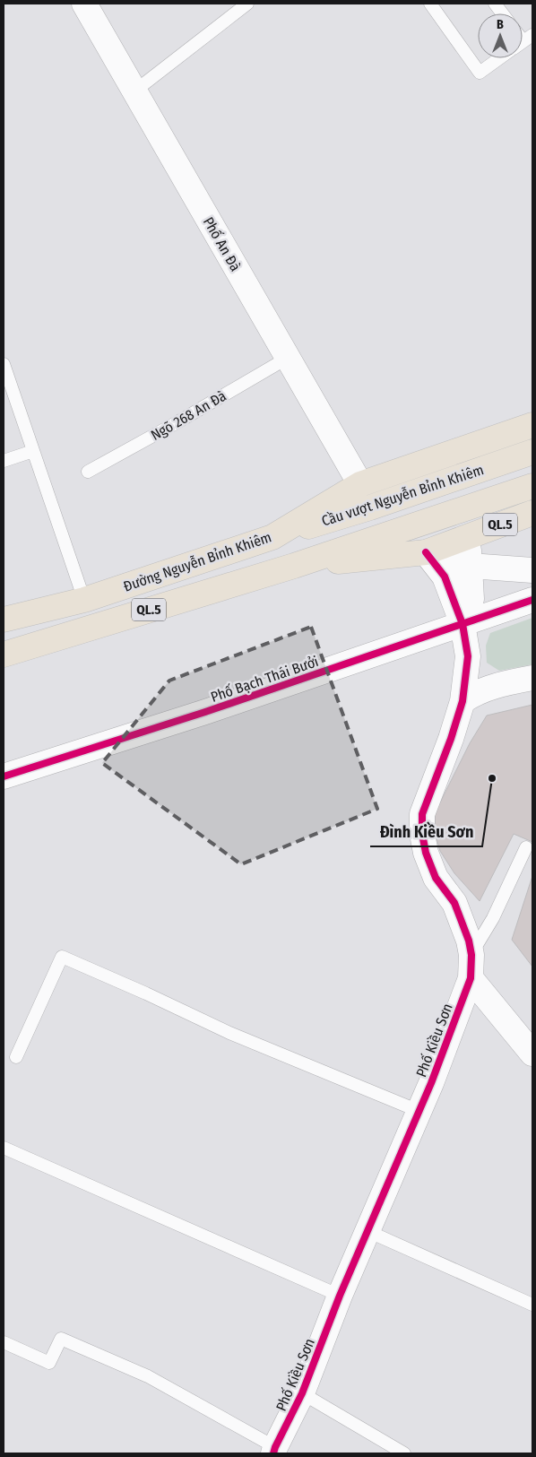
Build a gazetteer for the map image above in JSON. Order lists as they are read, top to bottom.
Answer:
{
  "streets": {
    "highway": ["Cầu vượt Nguyễn Bỉnh Khiêm", "QL.5", "Đường Nguyễn Bỉnh Khiêm"],
    "street": ["Phố An Đà", "Phố Bạch Thái Bưởi", "Phố Kiều Sơn"],
    "lane": ["Ngõ 268 An Đà"]
  },
  "crossings": [
    ["Phố An Đà", "Ngõ 268 An Đà"],
    ["Phố An Đà", "Đường Nguyễn Bỉnh Khiêm"],
    ["Cầu vượt Nguyễn Bỉnh Khiêm", "Đường Nguyễn Bỉnh Khiêm"],
    ["QL.5", "Đường Nguyễn Bỉnh Khiêm"]
  ],
  "places": ["Đình Kiều Sơn"],
  "north": "top"
}
